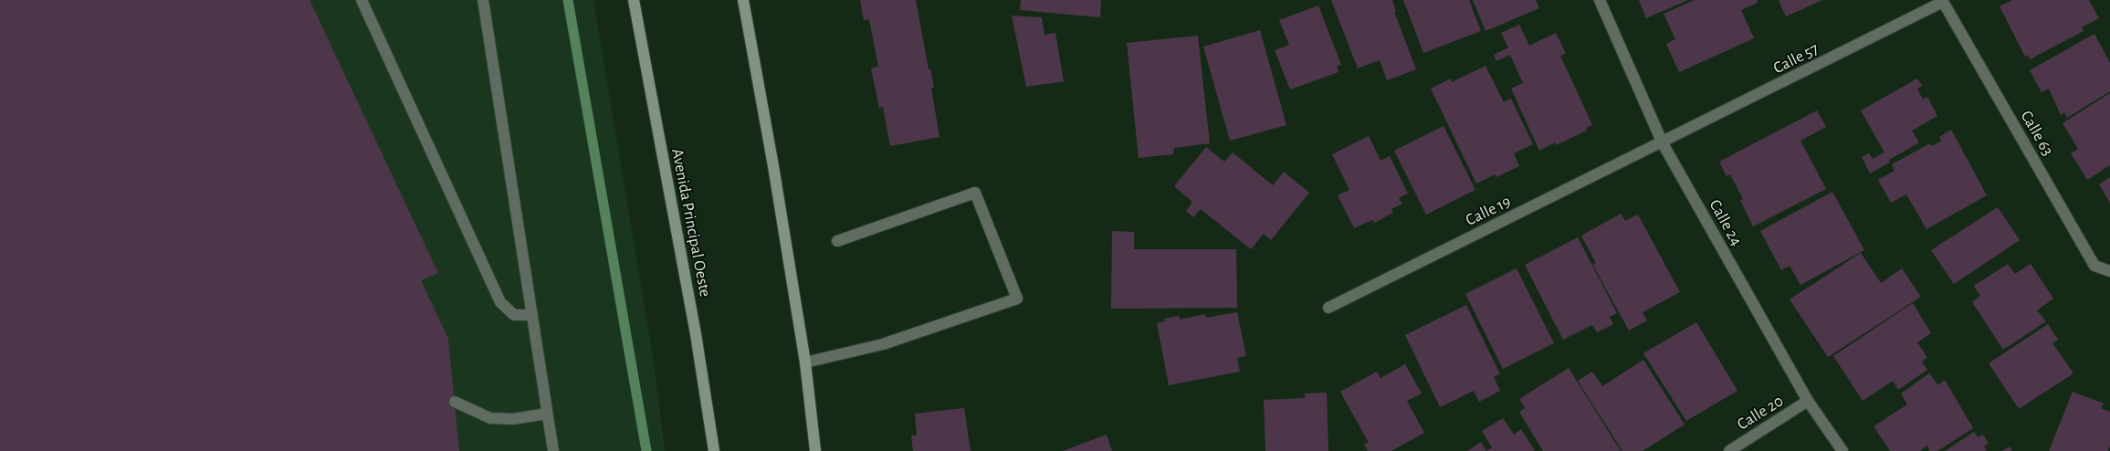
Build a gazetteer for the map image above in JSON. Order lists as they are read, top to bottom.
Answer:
{
  "streets": {
    "main road": ["Avenida Principal Oeste"],
    "street": [
      "Calle 57",
      "Calle 63",
      "Calle 19",
      "Calle 24",
      "Calle 20"
    ]
  },
  "crossings": [
    ["Calle 57", "Calle 63"],
    ["Calle 57", "Calle 19"],
    ["Calle 57", "Calle 24"],
    ["Calle 19", "Calle 24"],
    ["Calle 24", "Calle 20"]
  ]
}
